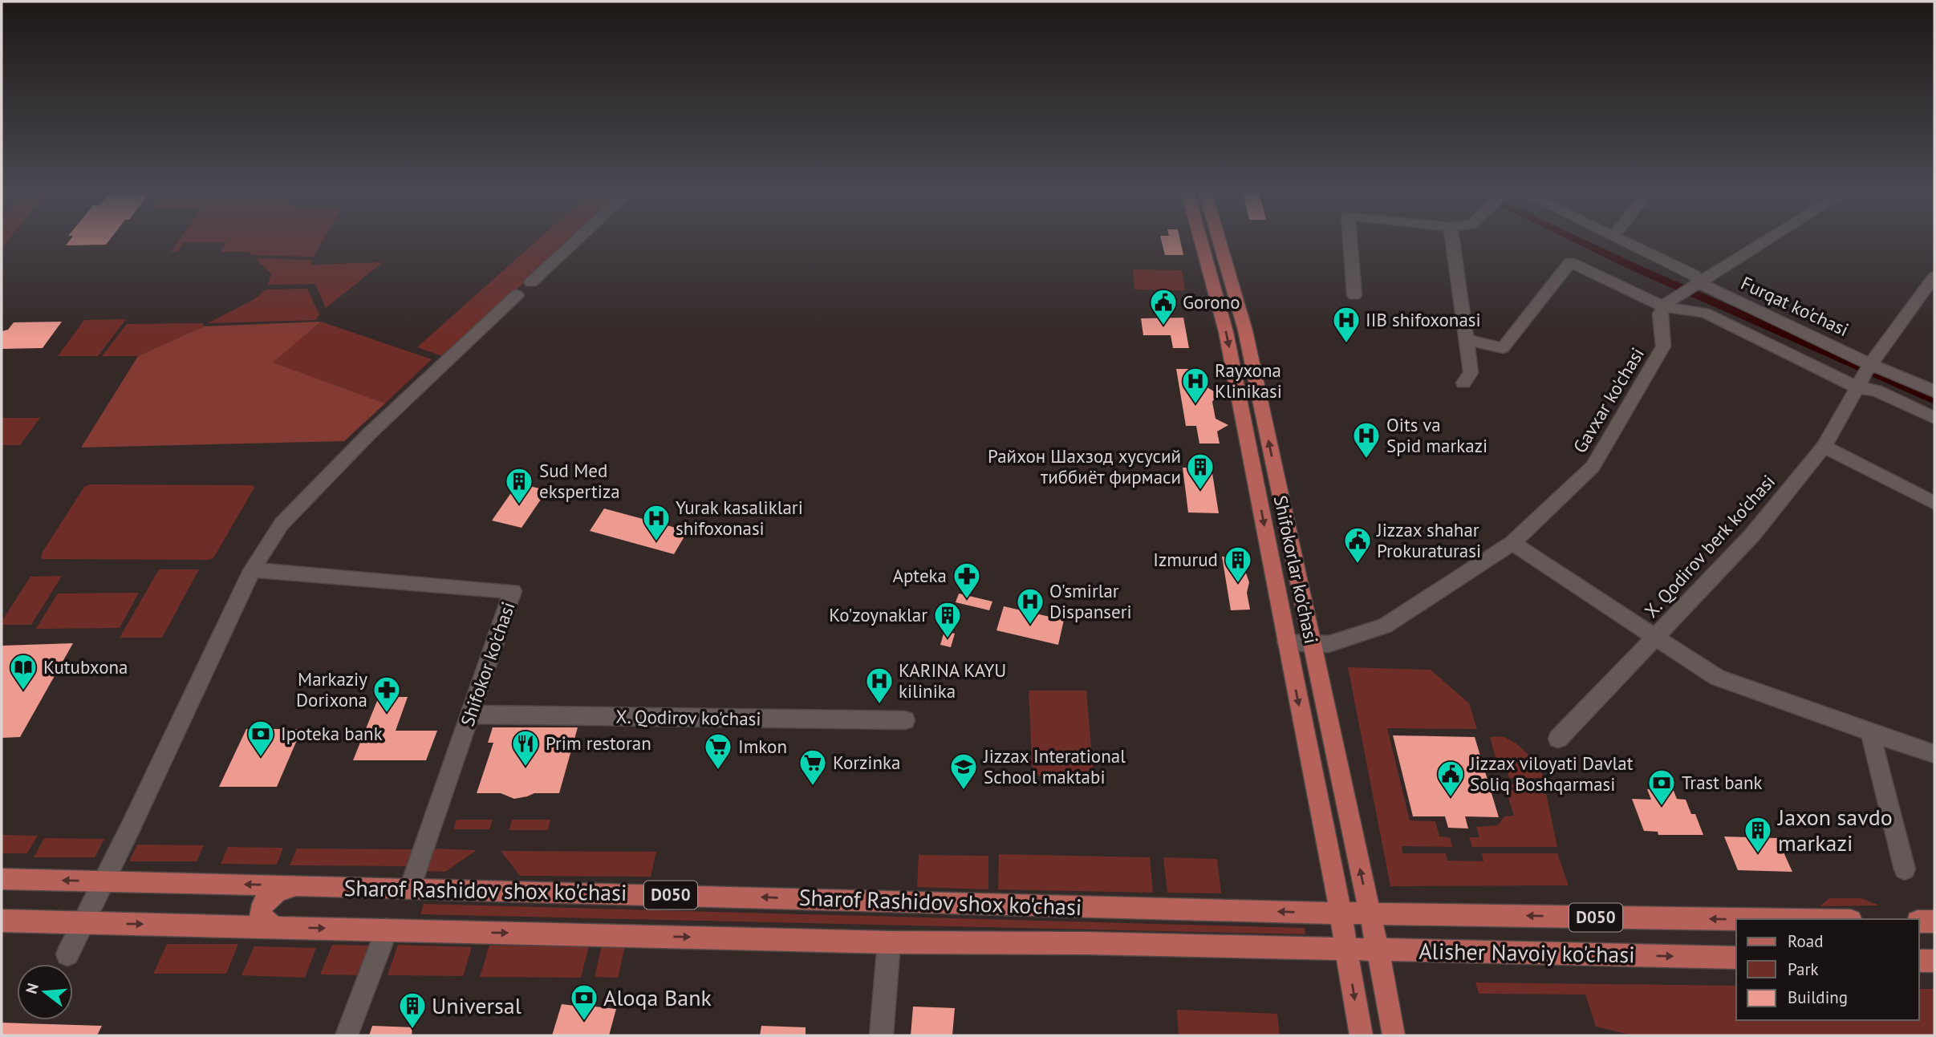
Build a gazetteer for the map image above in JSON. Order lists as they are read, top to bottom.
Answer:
{
  "streets": {
    "main road": [
      "Shifokorlar ko'chasi",
      "Sharof Rashidov shox ko'chasi",
      "D050",
      "Alisher Navoiy ko'chasi"
    ],
    "street": [
      "Furqat ko'chasi",
      "Gavxar ko'chasi",
      "X. Qodirov berk ko'chasi",
      "Shifokor ko'chasi",
      "X. Qodirov ko'chasi"
    ]
  },
  "crossings": [
    ["Furqat ko'chasi", "X. Qodirov berk ko'chasi"],
    ["Gavxar ko'chasi", "Shifokorlar ko'chasi"],
    ["Shifokorlar ko'chasi", "Sharof Rashidov shox ko'chasi"],
    ["Shifokorlar ko'chasi", "Alisher Navoiy ko'chasi"],
    ["Shifokor ko'chasi", "X. Qodirov ko'chasi"],
    ["Shifokor ko'chasi", "Sharof Rashidov shox ko'chasi"],
    ["Sharof Rashidov shox ko'chasi", "Alisher Navoiy ko'chasi"]
  ],
  "places": {
    "public building": ["Gorono", "Jizzax shahar Prokuraturasi", "Jizzax viloyati Davlat Soliq Boshqarmasi"],
    "hospital": [
      "IIB shifoxonasi",
      "Rayxona Klinikasi",
      "Oits va Spid markazi",
      "Yurak kasaliklari shifoxonasi",
      "O'smirlar Dispanseri",
      "KARINA KAYU kilinika"
    ],
    "building": [
      "Райхон Шахзод хусусий тиббиёт фирмаси",
      "Sud Med ekspertiza",
      "Izmurud",
      "Ko'zoynaklar",
      "Jaxon savdo markazi",
      "Universal"
    ],
    "pharmacy": ["Apteka", "Markaziy Dorixona"],
    "library": ["Kutubxona"],
    "bank": ["Ipoteka bank", "Trast bank", "Aloqa Bank"],
    "restaurant": ["Prim restoran"],
    "supermarket": ["Imkon", "Korzinka"],
    "school or university": ["Jizzax Interational School maktabi"]
  },
  "legend": ["Road", "Park", "Building"],
  "north": "left"
}
